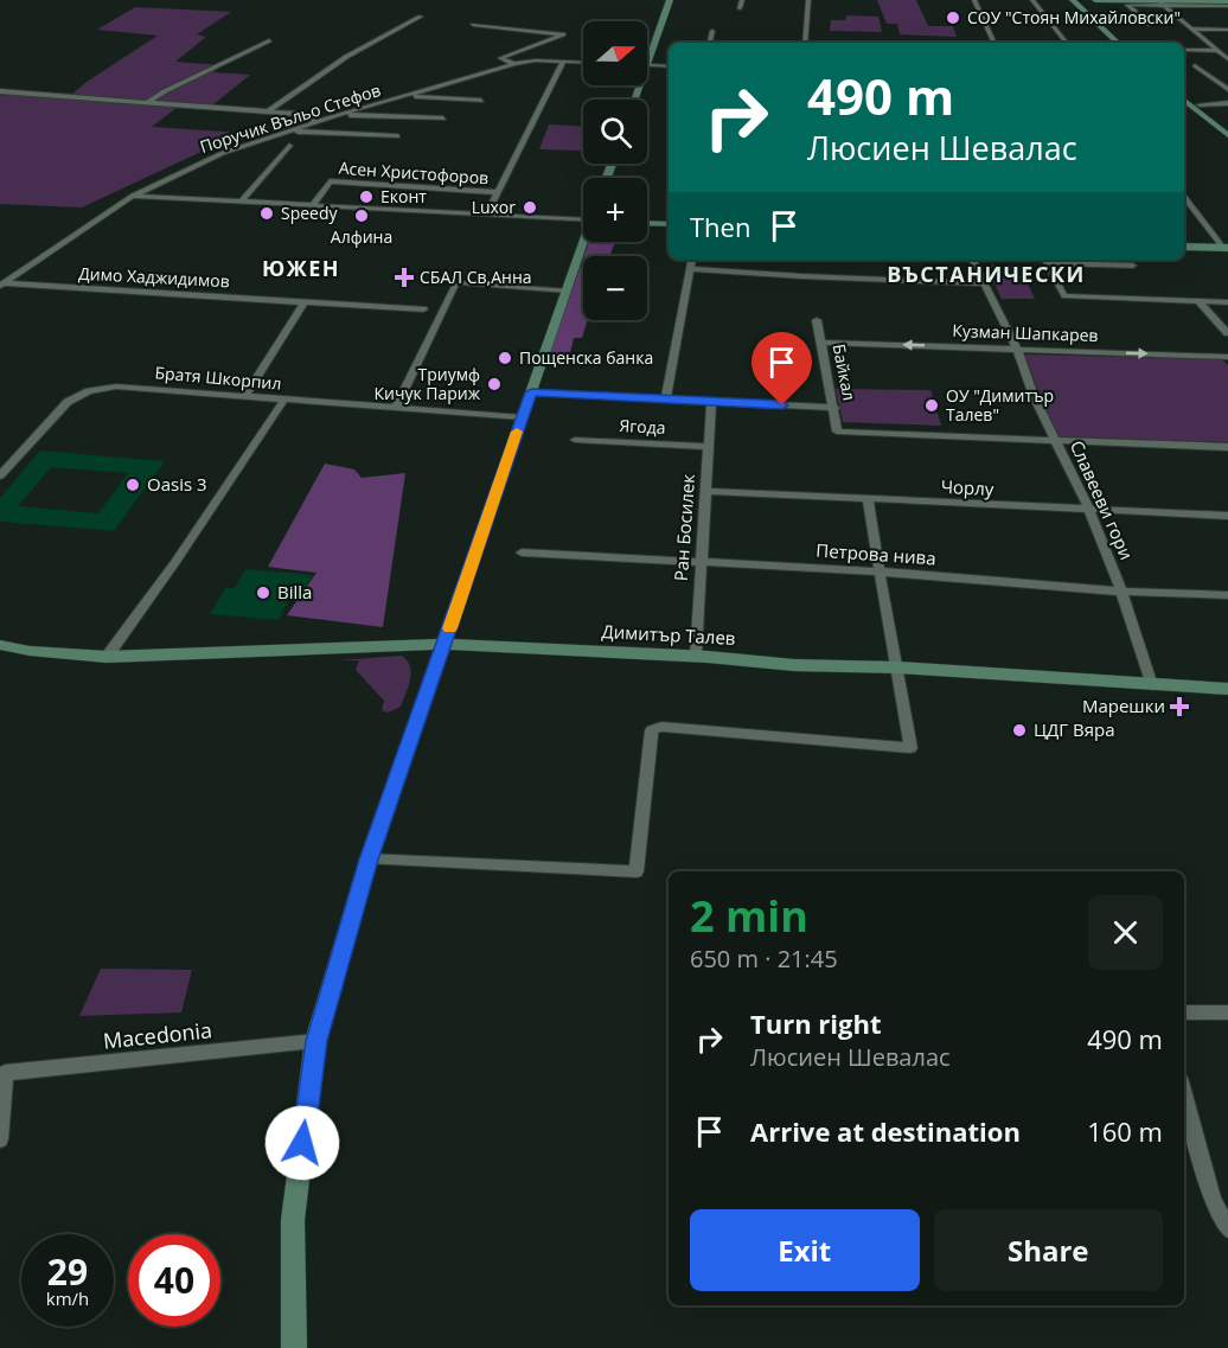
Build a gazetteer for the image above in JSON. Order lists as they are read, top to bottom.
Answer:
{
  "streets": {
    "street": [
      "Поручик Въльо Стефов",
      "Асен Христофоров",
      "Димо Хаджидимов",
      "Кузман Шапкарев",
      "Байкал",
      "Братя Шкорпил",
      "Ягода",
      "Чорлу",
      "Славееви гори",
      "Ран Босилек",
      "Петрова нива",
      "Димитър Талев",
      "Macedonia"
    ]
  },
  "crossings": [
    ["Поручик Въльо Стефов", "Асен Христофоров"],
    ["Поручик Въльо Стефов", "Димо Хаджидимов"],
    ["Кузман Шапкарев", "Байкал"],
    ["Кузман Шапкарев", "Славееви гори"],
    ["Байкал", "Славееви гори"],
    ["Ягода", "Ран Босилек"],
    ["Чорлу", "Славееви гори"],
    ["Чорлу", "Ран Босилек"],
    ["Славееви гори", "Петрова нива"],
    ["Славееви гори", "Димитър Талев"],
    ["Ран Босилек", "Петрова нива"],
    ["Ран Босилек", "Димитър Талев"]
  ],
  "districts": ["ЮЖЕН", "ВЪСТАНИЧЕСКИ"],
  "places": {
    "other": [
      "СОУ \"Стоян Михайловски\"",
      "Еконт",
      "Luxor",
      "Speedy",
      "Алфина",
      "Пощенска банка",
      "Триумф Кичук Париж",
      "ОУ \"Димитър Талев\"",
      "Oasis 3",
      "Billa",
      "ЦДГ Вяра"
    ],
    "health": ["СБАЛ Св,Анна", "Марешки"]
  },
  "north": "right",
  "page": {
    "map_buttons": ["+", "−"],
    "turn": ["490 m", "Люсиен Шевалас"],
    "then": "Then",
    "heading": ["2 min", "650 m · 21:45"],
    "list": [
      {
        "name": "Turn right",
        "note": "Люсиен Шевалас",
        "value": "490 m"
      },
      {
        "name": "Arrive at destination",
        "value": "160 m"
      }
    ],
    "buttons": ["Exit", "Share"],
    "speed": "29 km/h",
    "limit": "40"
  }
}
